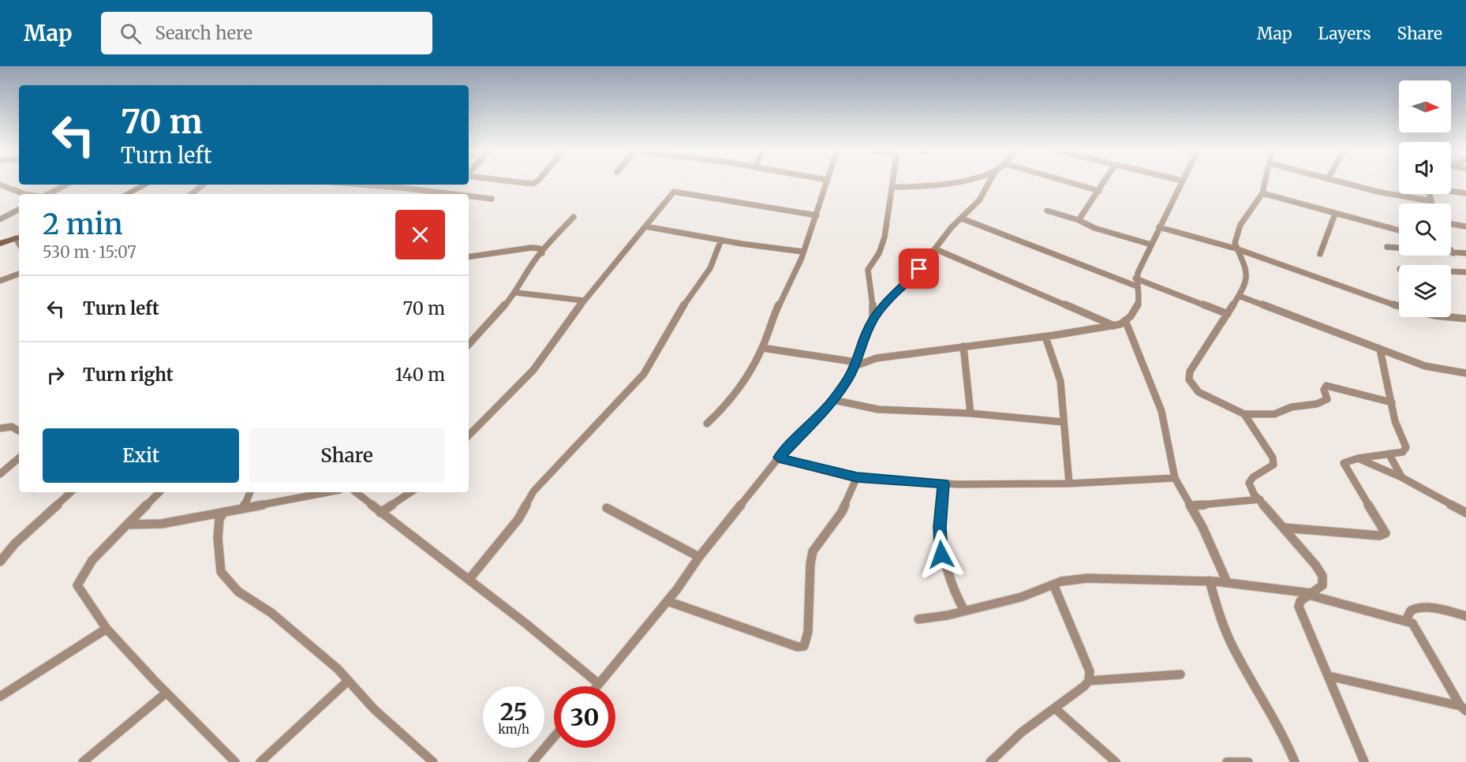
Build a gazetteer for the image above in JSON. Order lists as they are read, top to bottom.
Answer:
{
  "north": "right",
  "page": {
    "header": "Map",
    "search": "Search here",
    "nav": ["Map", "Layers", "Share"],
    "turn": ["70 m", "Turn left"],
    "heading": ["2 min", "530 m · 15:07"],
    "list": [
      {
        "name": "Turn left",
        "value": "70 m"
      },
      {
        "name": "Turn right",
        "value": "140 m"
      }
    ],
    "buttons": ["Exit", "Share"],
    "speed": "25 km/h",
    "limit": "30"
  }
}
